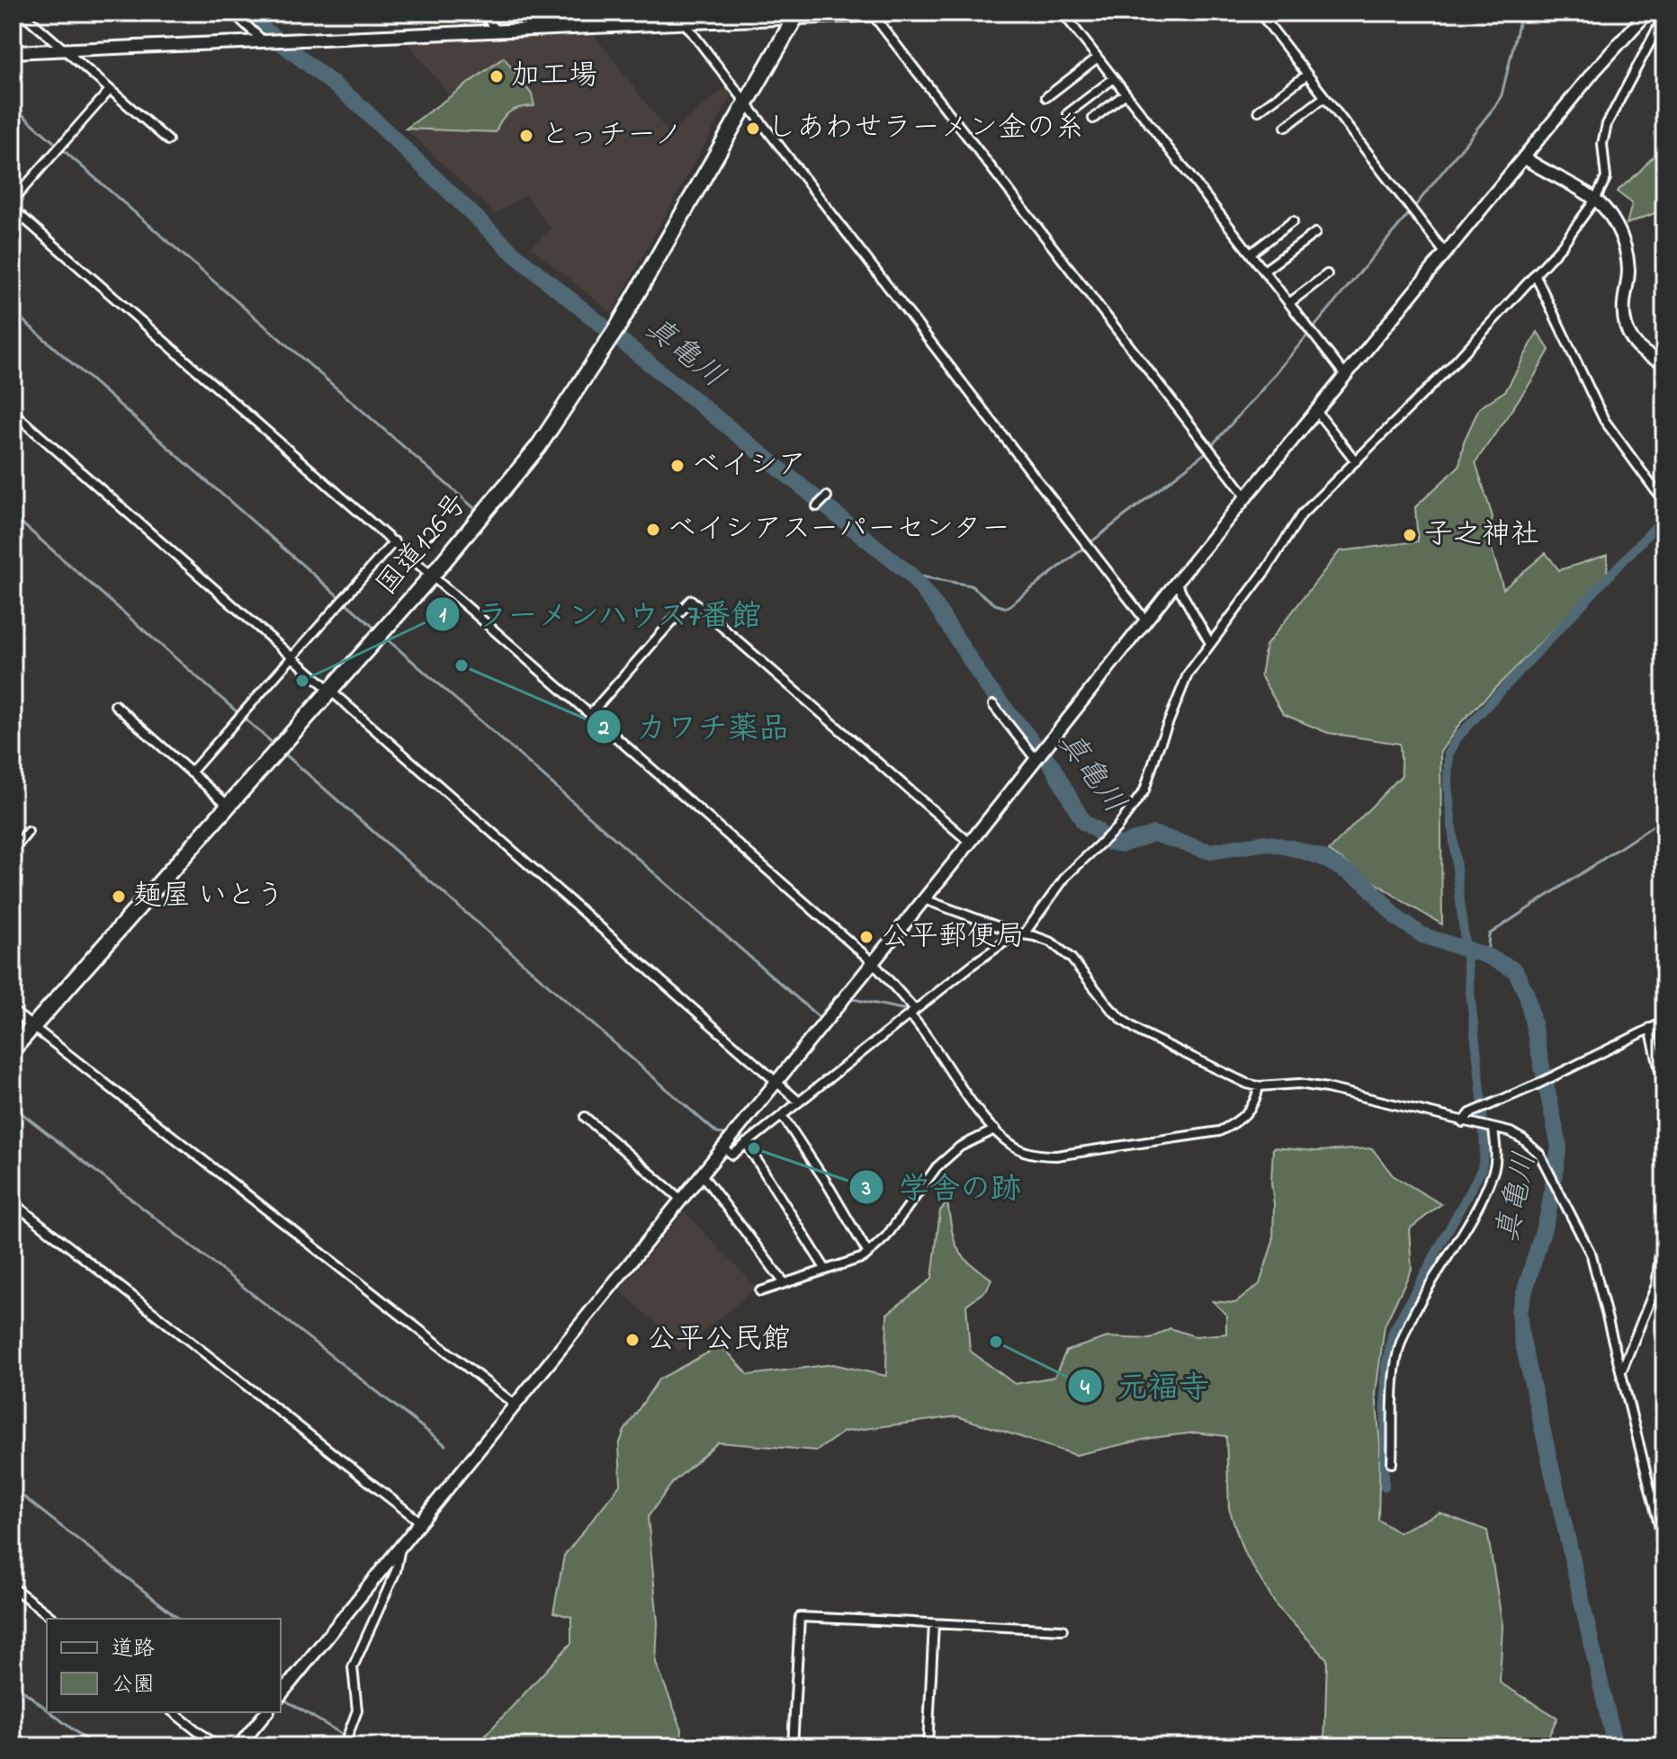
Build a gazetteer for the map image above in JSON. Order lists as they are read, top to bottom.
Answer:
{
  "streets": {
    "highway": ["国道126号"]
  },
  "water": ["真亀川"],
  "places": [
    "加工場",
    "しあわせラーメン金の糸",
    "とっチーノ",
    "ベイシア",
    "ベイシアスーパーセンター",
    "子之神社",
    "カワチ薬品",
    "ラーメンハウス7番館",
    "麺屋 いとう",
    "公平郵便局",
    "学舎の跡",
    "公平公民館",
    "元福寺"
  ],
  "legend": ["道路", "公園"]
}
